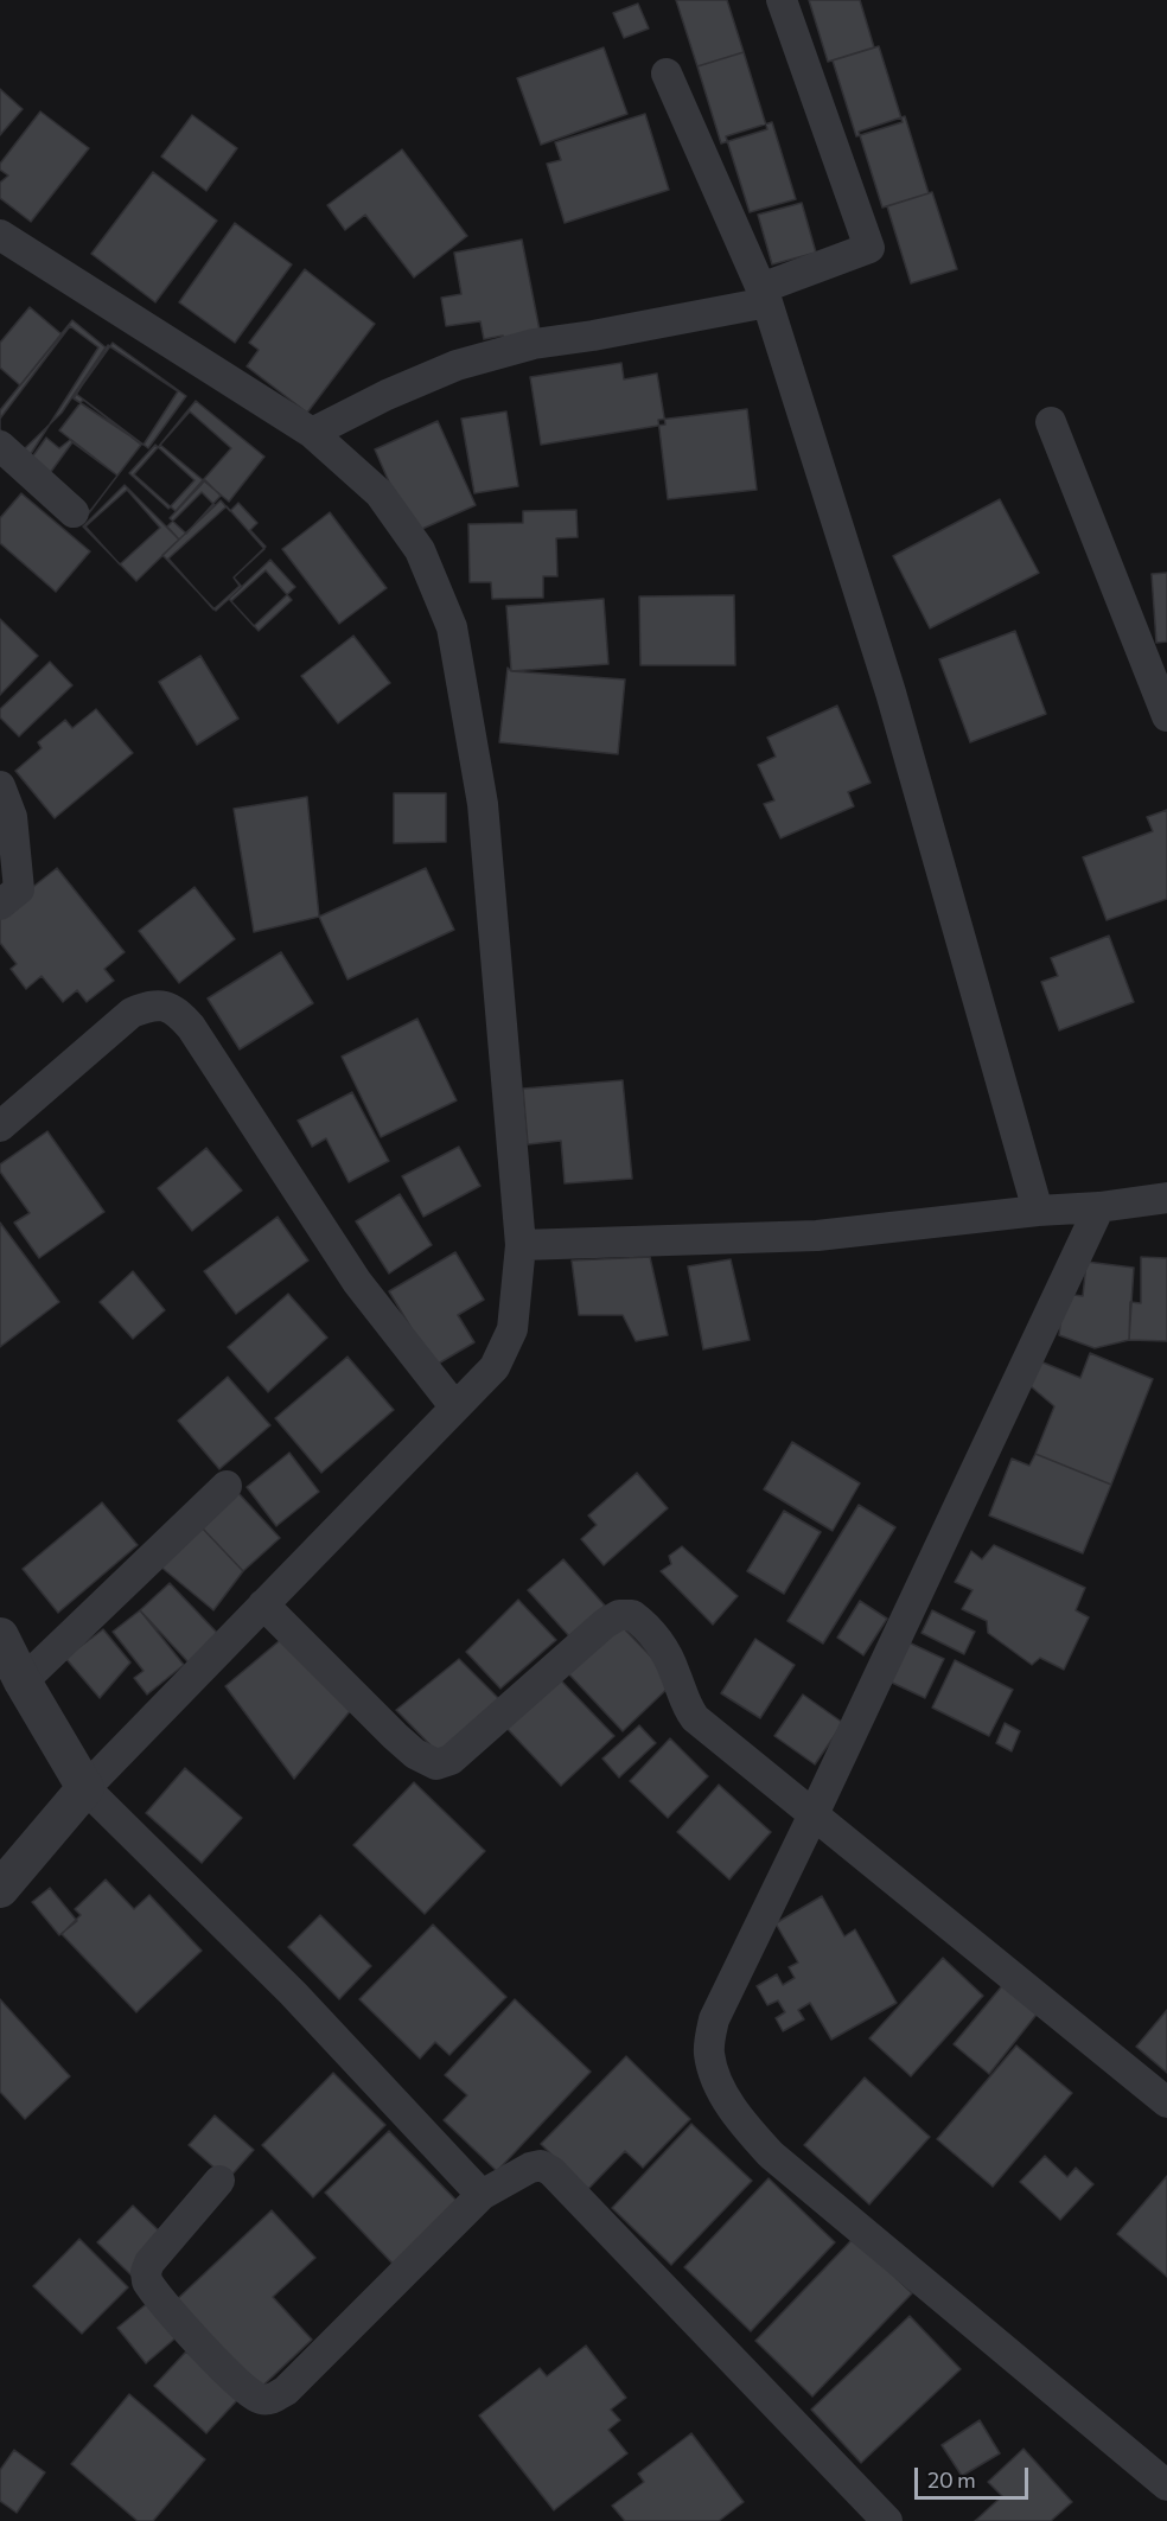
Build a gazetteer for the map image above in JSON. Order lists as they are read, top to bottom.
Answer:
{
  "scale_bar": "20 m"
}
